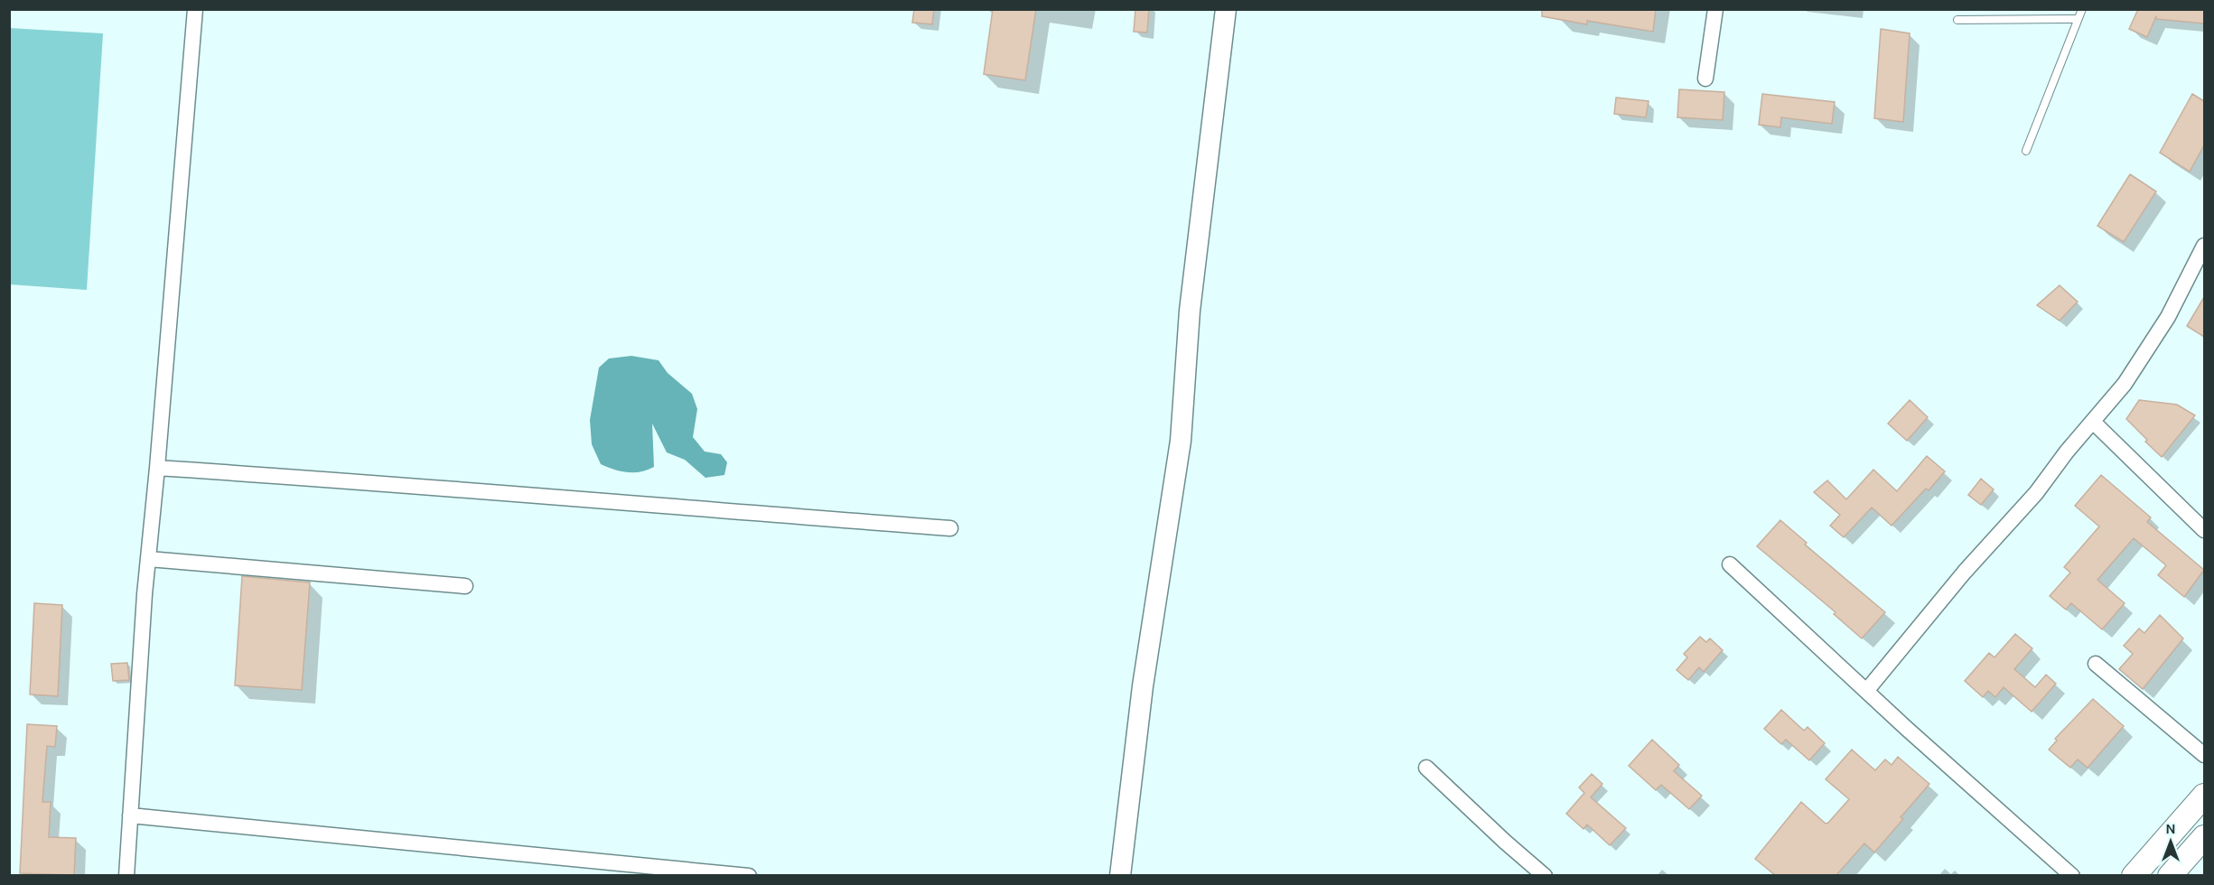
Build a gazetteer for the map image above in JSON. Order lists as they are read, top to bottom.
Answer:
{
  "north": "top"
}
